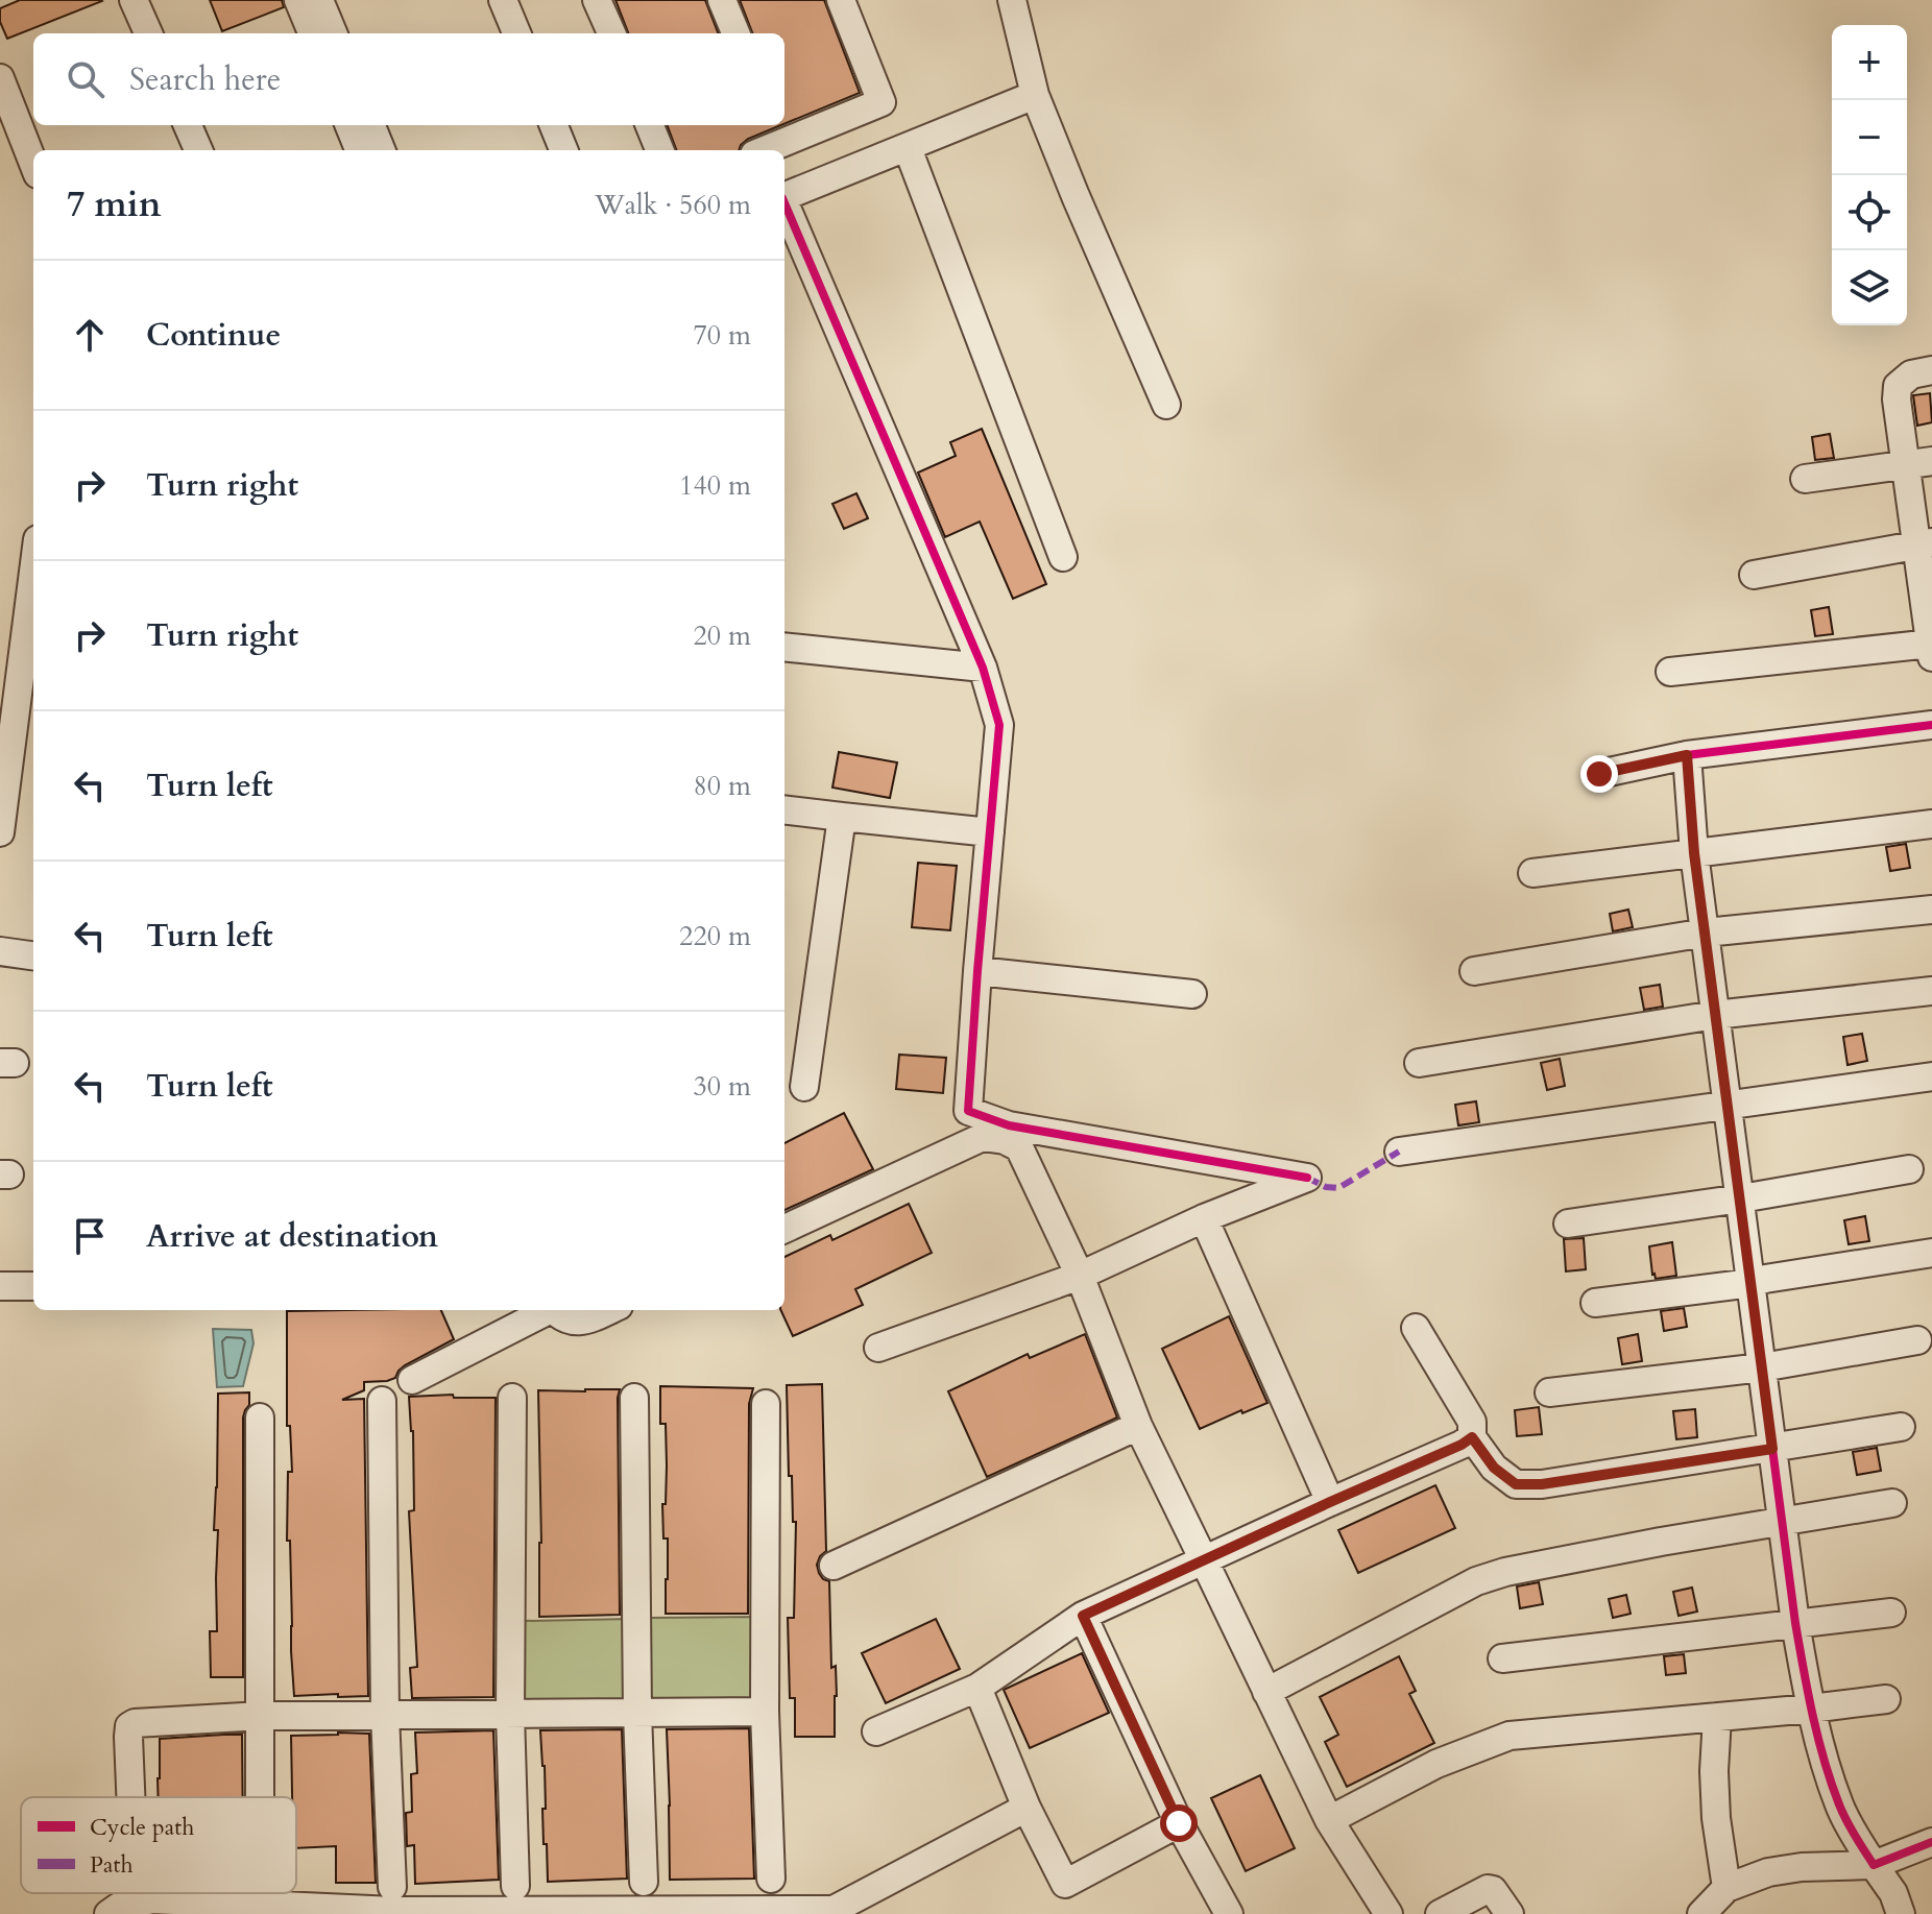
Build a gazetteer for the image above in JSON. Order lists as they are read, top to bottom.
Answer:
{
  "legend": ["Cycle path", "Path"],
  "page": {
    "map_buttons": ["+", "−"],
    "search": "Search here",
    "heading": ["7 min", "Walk · 560 m"],
    "list": [
      ["Continue", "70 m"],
      ["Turn right", "140 m"],
      ["Turn right", "20 m"],
      ["Turn left", "80 m"],
      ["Turn left", "220 m"],
      ["Turn left", "30 m"],
      "Arrive at destination"
    ]
  }
}
